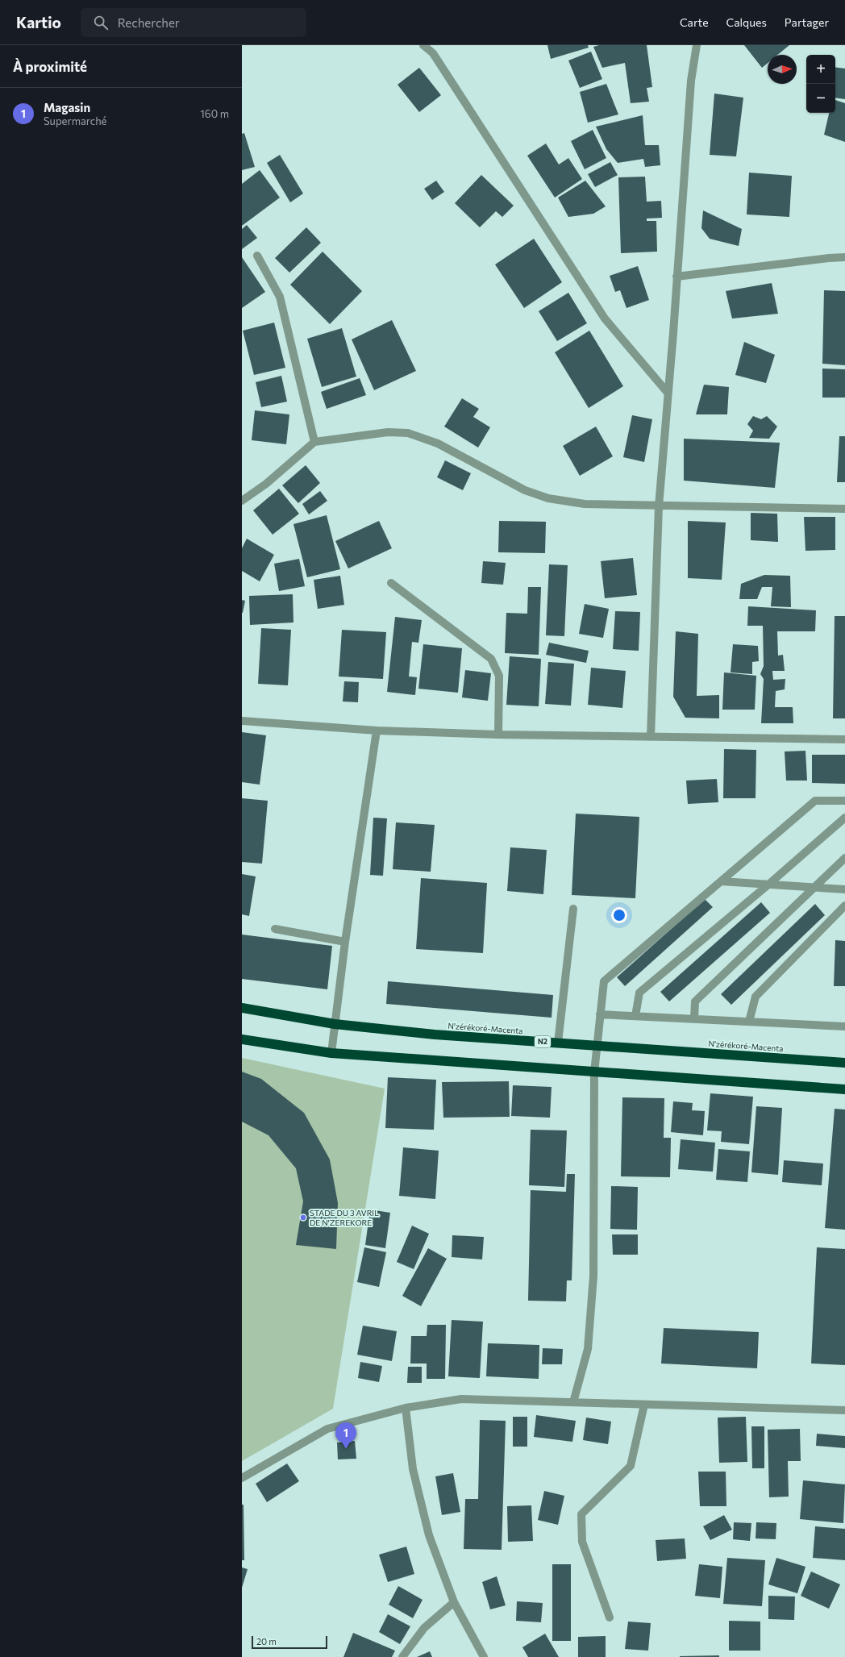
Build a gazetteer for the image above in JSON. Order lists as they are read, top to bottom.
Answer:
{
  "streets": {
    "highway": ["N'zérékoré-Macenta", "N2"]
  },
  "places": ["STADE DU 3 AVRIL DE N'ZEREKORE"],
  "scale_bar": "20 m",
  "north": "right",
  "page": {
    "header": "Kartio",
    "search": "Rechercher",
    "nav": ["Carte", "Calques", "Partager"],
    "heading": "À proximité",
    "map_buttons": ["+", "−"],
    "list": [
      {
        "mark": "1",
        "name": "Magasin",
        "note": "Supermarché",
        "value": "160 m"
      }
    ],
    "pins": "1",
    "scale": "20 m"
  }
}
